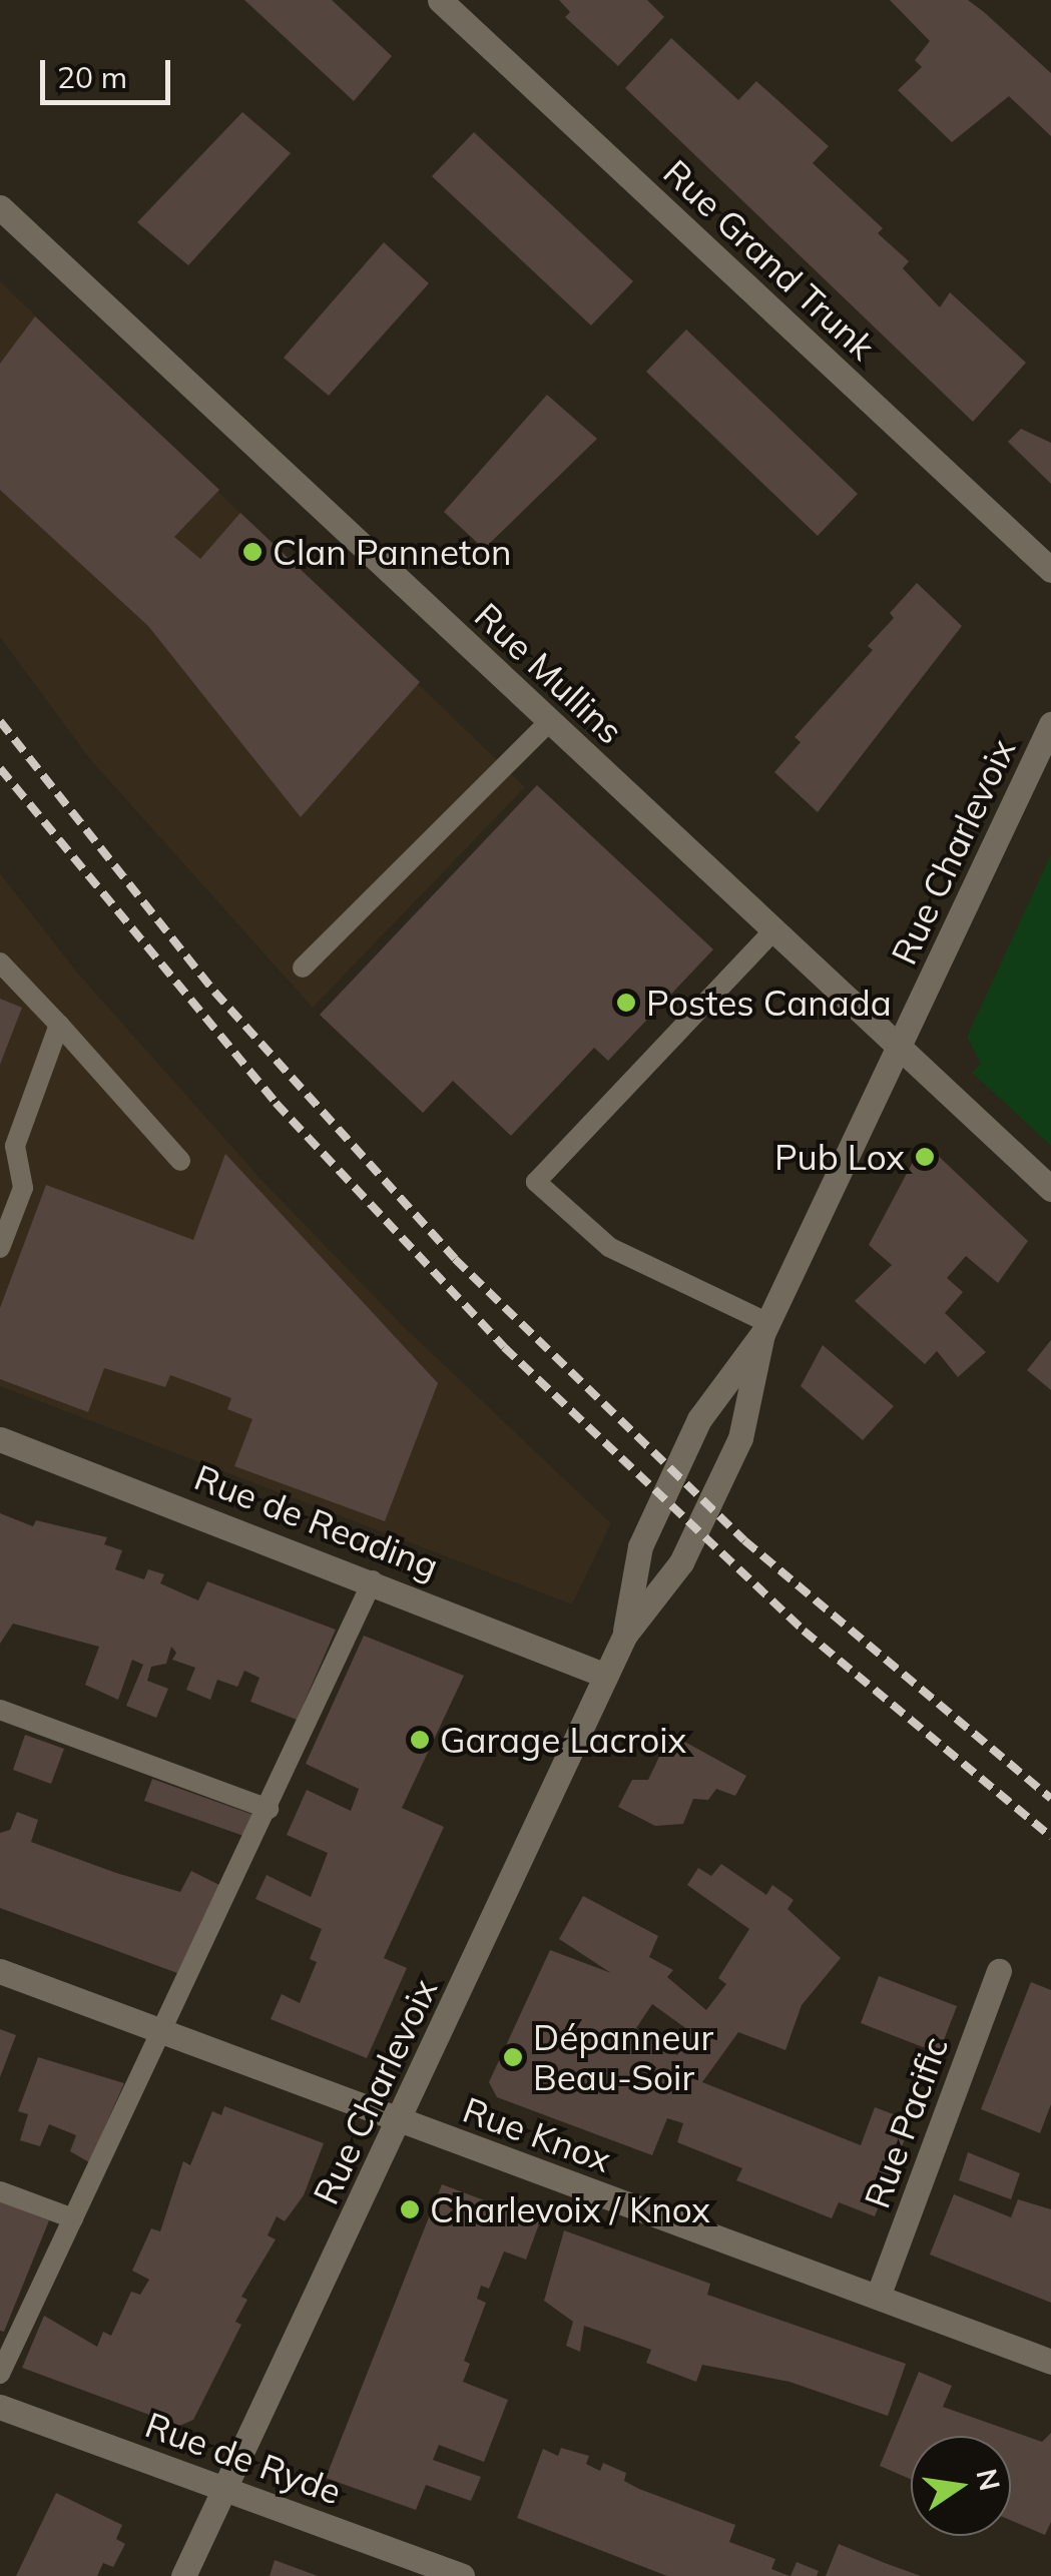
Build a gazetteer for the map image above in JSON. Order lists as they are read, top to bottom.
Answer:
{
  "streets": {
    "street": [
      "Rue Grand Trunk",
      "Rue Mullins",
      "Rue Charlevoix",
      "Rue de Reading",
      "Rue Pacific",
      "Rue Knox",
      "Rue de Ryde"
    ]
  },
  "crossings": [
    ["Rue Mullins", "Rue Charlevoix"],
    ["Rue Charlevoix", "Rue de Reading"],
    ["Rue Charlevoix", "Rue Knox"],
    ["Rue Charlevoix", "Rue de Ryde"],
    ["Rue Pacific", "Rue Knox"]
  ],
  "places": [
    "Clan Panneton",
    "Postes Canada",
    "Pub Lox",
    "Garage Lacroix",
    "Dépanneur Beau-Soir",
    "Charlevoix / Knox"
  ],
  "scale_bar": "20 m",
  "north": "right"
}
